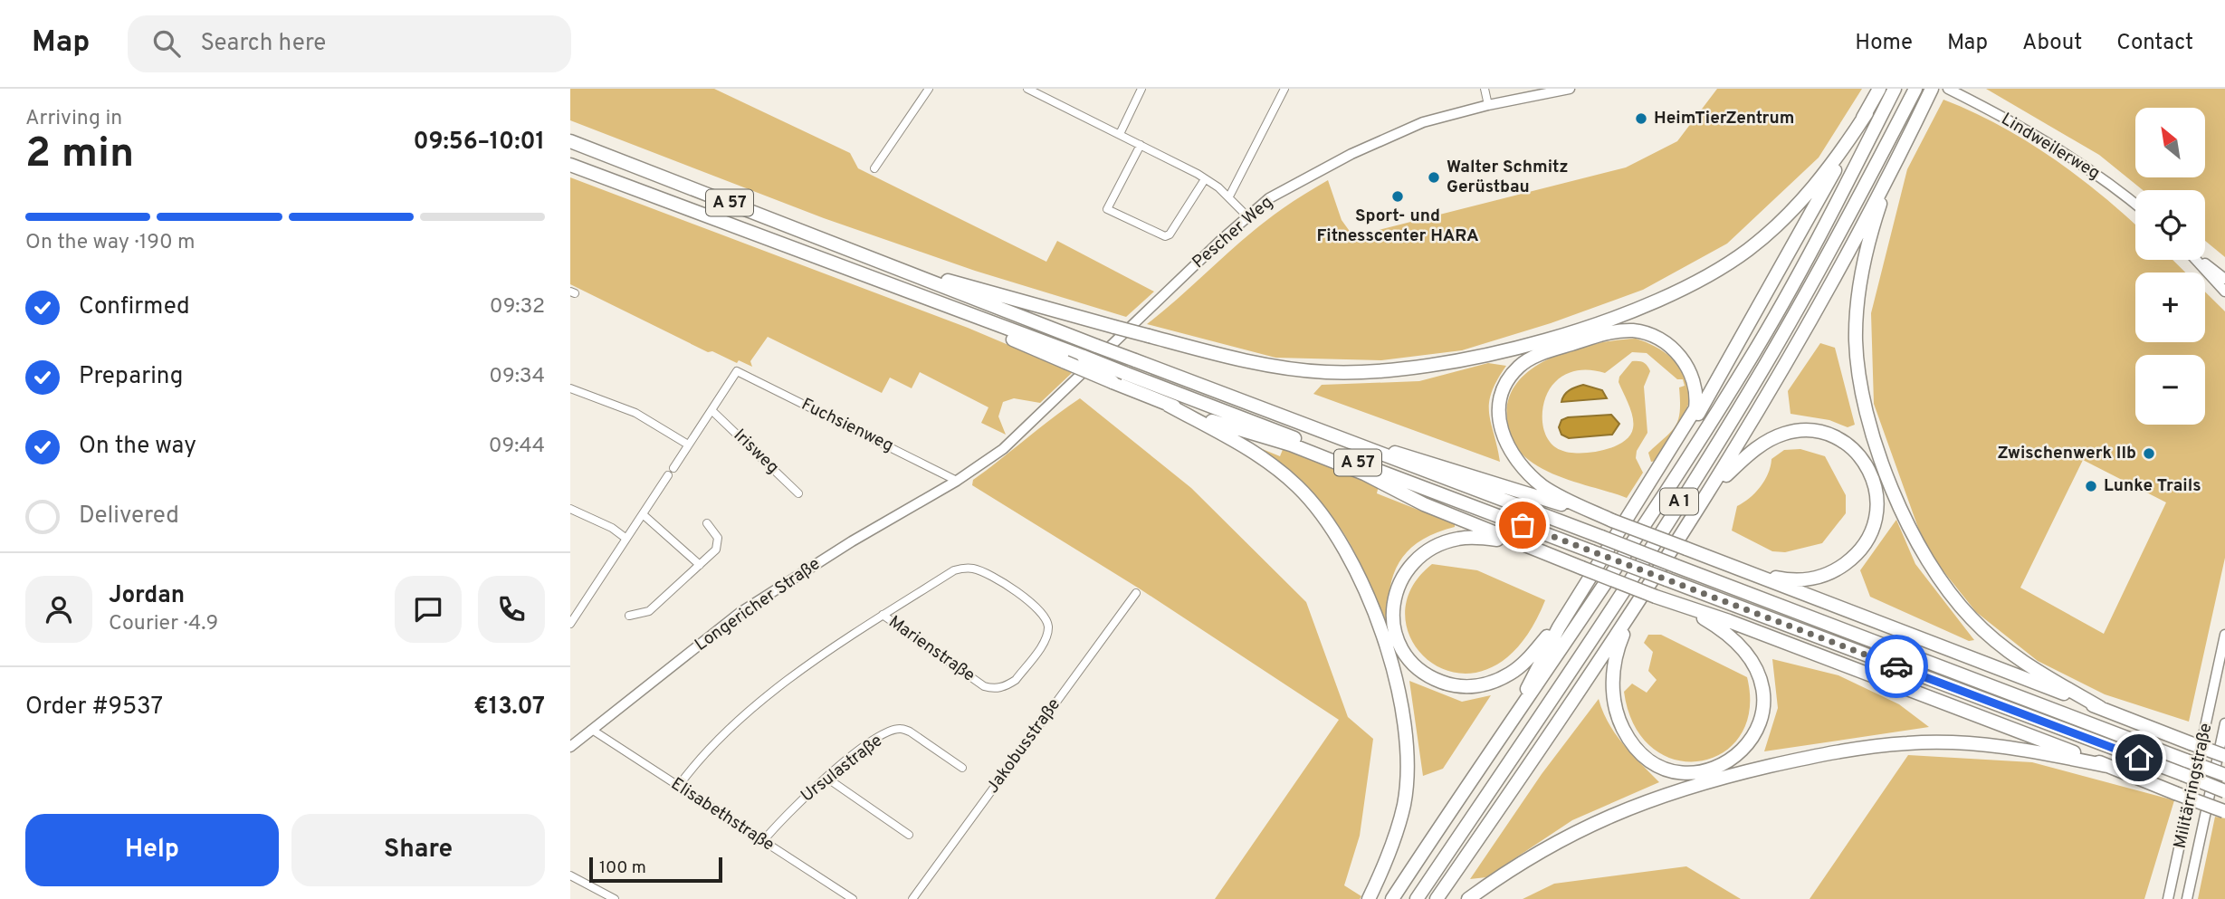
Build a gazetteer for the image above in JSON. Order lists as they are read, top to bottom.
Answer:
{
  "streets": {
    "highway": ["A 57", "A 1"],
    "street": [
      "Lindweilerweg",
      "Pescher Weg",
      "Fuchsienweg",
      "Irisweg",
      "Longericher Straße",
      "Marienstraße",
      "Jakobusstraße",
      "Ursulastraße",
      "Militärringstraße",
      "Elisabethstraße"
    ]
  },
  "crossings": [
    ["Pescher Weg", "Fuchsienweg"],
    ["Pescher Weg", "Longericher Straße"],
    ["Fuchsienweg", "Irisweg"],
    ["Fuchsienweg", "Longericher Straße"],
    ["Longericher Straße", "Elisabethstraße"],
    ["Marienstraße", "Elisabethstraße"],
    ["Ursulastraße", "Elisabethstraße"]
  ],
  "places": [
    "HeimTierZentrum",
    "Walter Schmitz Gerüstbau",
    "Sport- und Fitnesscenter HARA",
    "Zwischenwerk IIb",
    "Lunke Trails"
  ],
  "scale_bar": "100 m",
  "north": "top left",
  "page": {
    "header": "Map",
    "search": "Search here",
    "nav": [
      "Home",
      "Map",
      "About",
      "Contact"
    ],
    "heading": ["2 min", "Arriving in", "09:56–10:01"],
    "panel": [
      "Jordan",
      "Courier · 4.9",
      "Order #9537",
      "€13.07"
    ],
    "map_buttons": ["+", "−"],
    "bar": "On the way · 190 m",
    "list": [
      ["Confirmed", "09:32"],
      ["Preparing", "09:34"],
      ["On the way", "09:44"],
      "Delivered"
    ],
    "buttons": ["Help", "Share"],
    "scale": "100 m"
  }
}
